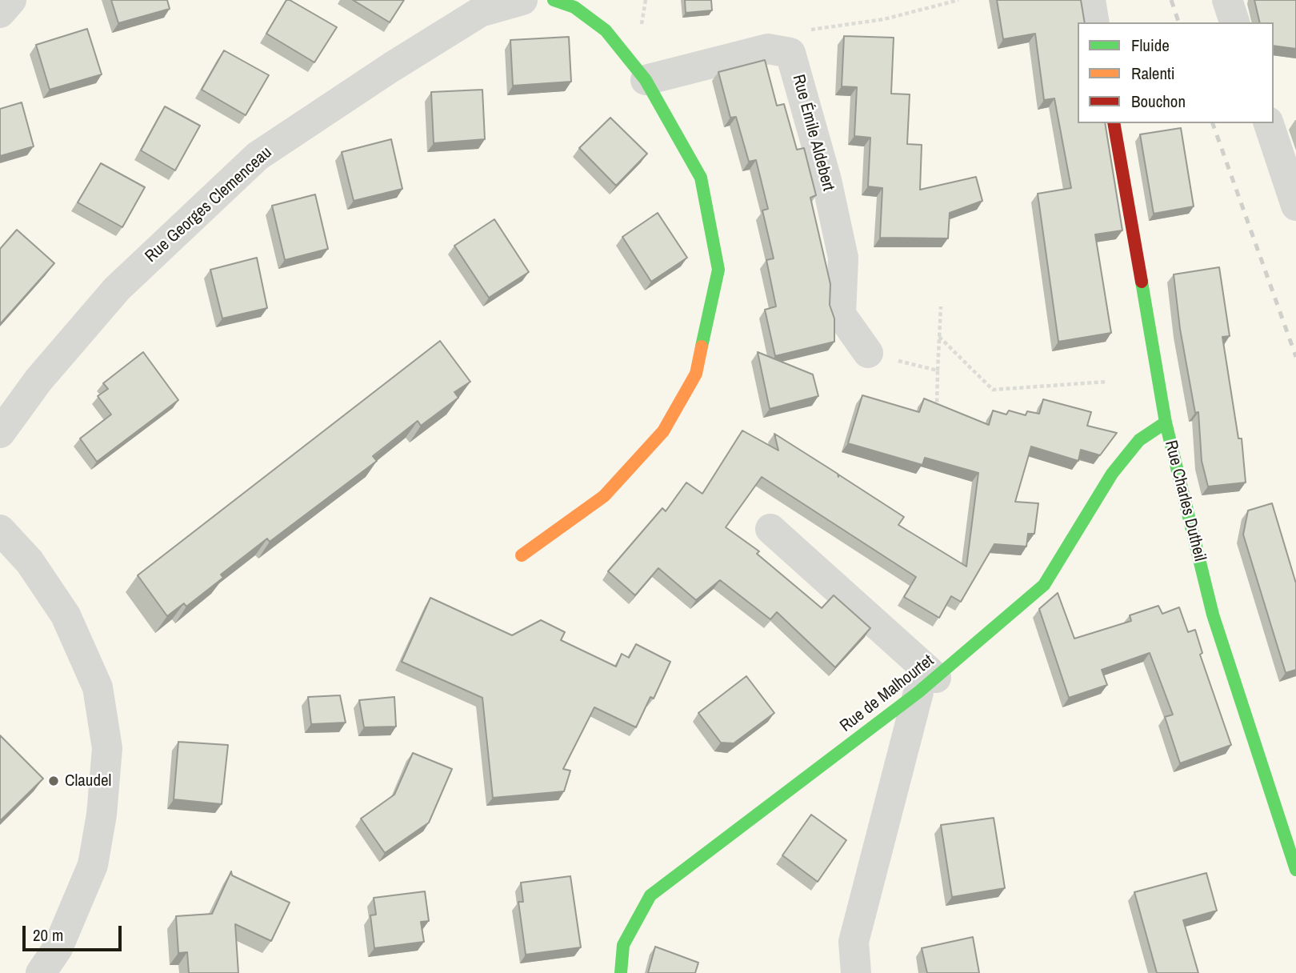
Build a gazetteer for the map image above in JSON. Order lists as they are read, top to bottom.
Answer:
{
  "streets": {
    "street": [
      "Rue Émile Aldebert",
      "Rue Georges Clemenceau",
      "Rue Charles Dutheil",
      "Rue de Malhourtet"
    ]
  },
  "crossings": [
    ["Rue Charles Dutheil", "Rue de Malhourtet"]
  ],
  "places": ["Claudel"],
  "legend": ["Fluide", "Ralenti", "Bouchon"],
  "scale_bar": "20 m"
}
